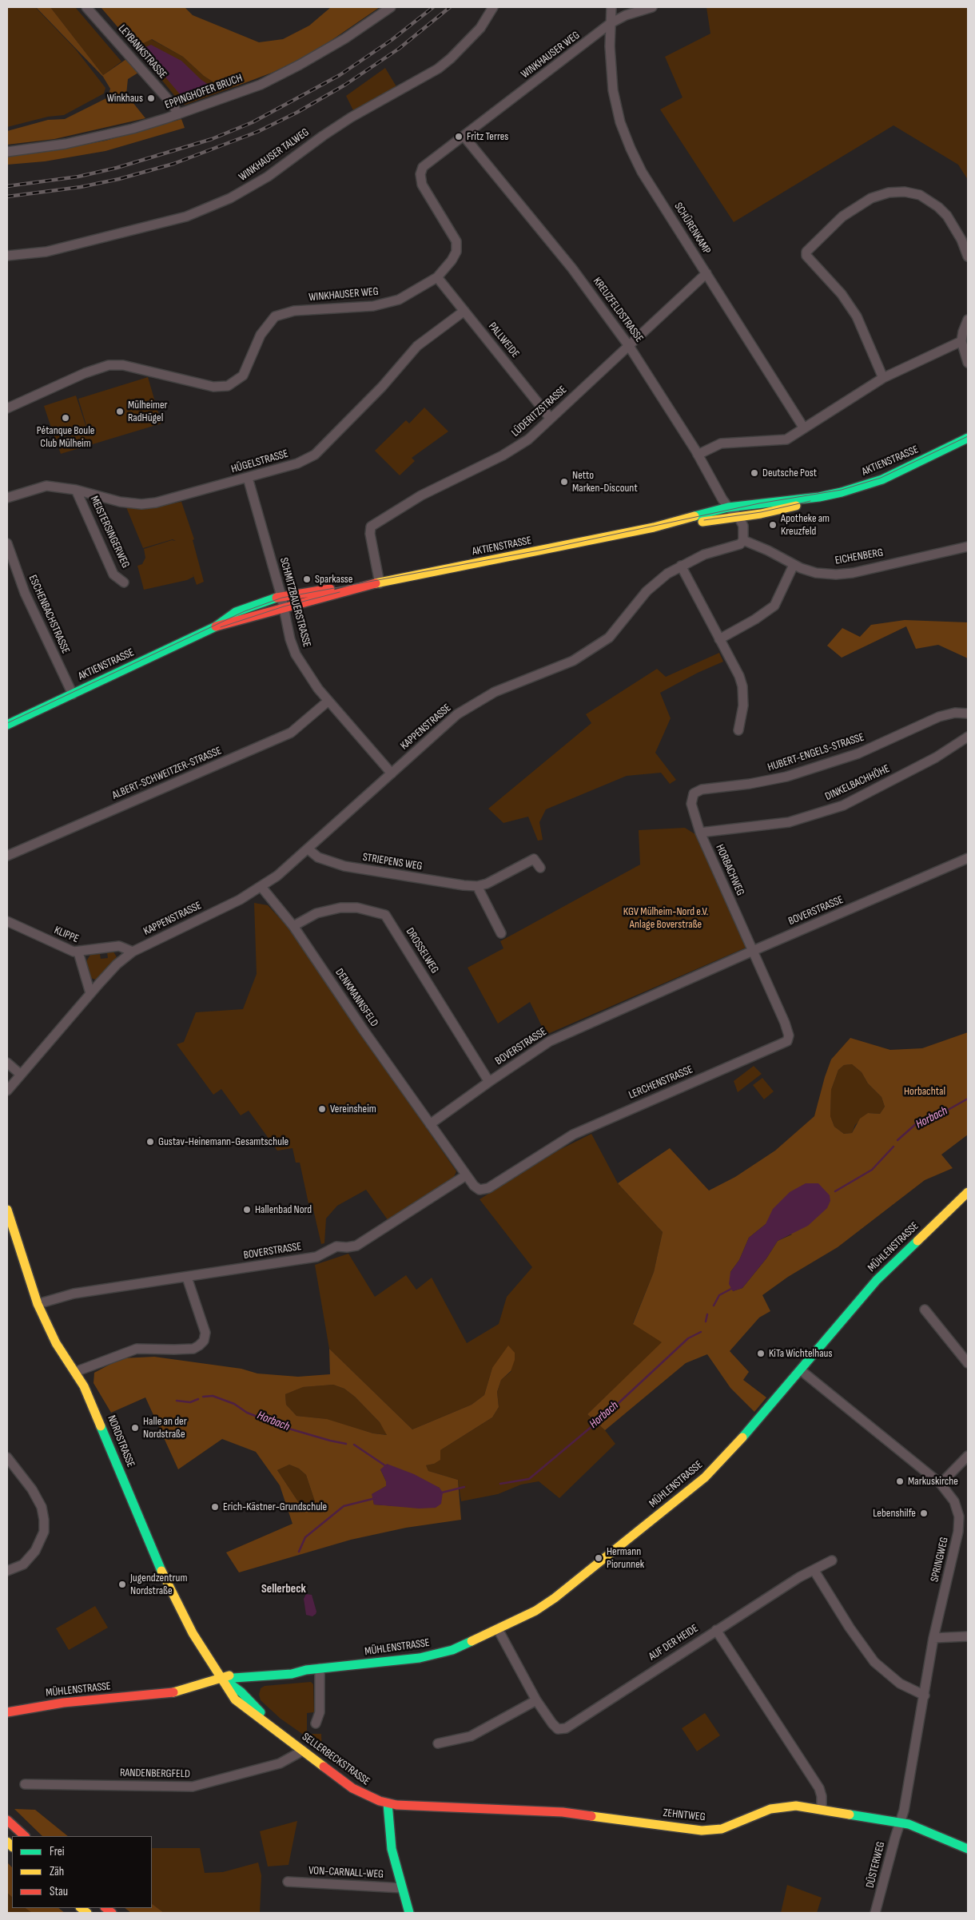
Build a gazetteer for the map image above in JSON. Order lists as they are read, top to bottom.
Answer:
{
  "streets": {
    "main road": [
      "AKTIENSTRASSE",
      "MÜHLENSTRASSE",
      "NORDSTRASSE",
      "SELLERBECKSTRASSE",
      "ZEHNTWEG"
    ],
    "street": [
      "LEYBANKSTRASSE",
      "WINKHAUSER WEG",
      "EPPINGHOFER BRUCH",
      "WINKHAUSER TALWEG",
      "SCHÜRENKAMP",
      "KREUZFELDSTRASSE",
      "PALLWEIDE",
      "LÜDERITZSTRASSE",
      "HÜGELSTRASSE",
      "MEISTERSINGERWEG",
      "EICHENBERG",
      "SCHMITZBAUERSTRASSE",
      "ESCHENBACHSTRASSE",
      "KAPPENSTRASSE",
      "HUBERT-ENGELS-STRASSE",
      "ALBERT-SCHWEITZER-STRASSE",
      "DINKELBACHHÖHE",
      "STRIEPENS WEG",
      "HORBACHWEG",
      "BOVERSTRASSE",
      "KLIPPE",
      "DROSSELWEG",
      "DENKMANNSFELD",
      "LERCHENSTRASSE",
      "SPRINGWEG",
      "AUF DER HEIDE",
      "RANDENBERGFELD",
      "DÜSTERWEG",
      "VON-CARNALL-WEG"
    ]
  },
  "crossings": [
    ["LEYBANKSTRASSE", "EPPINGHOFER BRUCH"],
    ["WINKHAUSER WEG", "SCHÜRENKAMP"],
    ["WINKHAUSER WEG", "KREUZFELDSTRASSE"],
    ["WINKHAUSER WEG", "PALLWEIDE"],
    ["SCHÜRENKAMP", "LÜDERITZSTRASSE"],
    ["KREUZFELDSTRASSE", "LÜDERITZSTRASSE"],
    ["KREUZFELDSTRASSE", "AKTIENSTRASSE"],
    ["PALLWEIDE", "LÜDERITZSTRASSE"],
    ["PALLWEIDE", "HÜGELSTRASSE"],
    ["LÜDERITZSTRASSE", "AKTIENSTRASSE"],
    ["AKTIENSTRASSE", "SCHMITZBAUERSTRASSE"],
    ["AKTIENSTRASSE", "ESCHENBACHSTRASSE"],
    ["HÜGELSTRASSE", "MEISTERSINGERWEG"],
    ["HÜGELSTRASSE", "SCHMITZBAUERSTRASSE"],
    ["EICHENBERG", "KAPPENSTRASSE"],
    ["SCHMITZBAUERSTRASSE", "KAPPENSTRASSE"],
    ["SCHMITZBAUERSTRASSE", "ALBERT-SCHWEITZER-STRASSE"],
    ["KAPPENSTRASSE", "STRIEPENS WEG"],
    ["KAPPENSTRASSE", "KLIPPE"],
    ["KAPPENSTRASSE", "DENKMANNSFELD"],
    ["HUBERT-ENGELS-STRASSE", "HORBACHWEG"],
    ["DINKELBACHHÖHE", "HORBACHWEG"],
    ["HORBACHWEG", "BOVERSTRASSE"],
    ["HORBACHWEG", "LERCHENSTRASSE"],
    ["BOVERSTRASSE", "DROSSELWEG"],
    ["BOVERSTRASSE", "DENKMANNSFELD"],
    ["BOVERSTRASSE", "LERCHENSTRASSE"],
    ["BOVERSTRASSE", "NORDSTRASSE"],
    ["DROSSELWEG", "DENKMANNSFELD"],
    ["MÜHLENSTRASSE", "NORDSTRASSE"],
    ["MÜHLENSTRASSE", "SPRINGWEG"],
    ["MÜHLENSTRASSE", "AUF DER HEIDE"],
    ["MÜHLENSTRASSE", "SELLERBECKSTRASSE"],
    ["NORDSTRASSE", "SELLERBECKSTRASSE"],
    ["SPRINGWEG", "ZEHNTWEG"],
    ["SPRINGWEG", "DÜSTERWEG"],
    ["AUF DER HEIDE", "ZEHNTWEG"],
    ["SELLERBECKSTRASSE", "RANDENBERGFELD"],
    ["SELLERBECKSTRASSE", "ZEHNTWEG"],
    ["ZEHNTWEG", "DÜSTERWEG"]
  ],
  "districts": ["Sellerbeck"],
  "water": ["Horbach"],
  "parks": ["KGV Mülheim-Nord e.V. Anlage Boverstraße", "Horbachtal"],
  "places": [
    "Winkhaus",
    "Fritz Terres",
    "Mülheimer RadHügel",
    "Pétanque Boule Club Mülheim",
    "Deutsche Post",
    "Netto Marken-Discount",
    "Apotheke am Kreuzfeld",
    "Sparkasse",
    "Vereinsheim",
    "Gustav-Heinemann-Gesamtschule",
    "Hallenbad Nord",
    "KiTa Wichtelhaus",
    "Halle an der Nordstraße",
    "Markuskirche",
    "Erich-Kästner-Grundschule",
    "Lebenshilfe",
    "Hermann Piorunnek",
    "Jugendzentrum Nordstraße"
  ],
  "legend": ["Frei", "Zäh", "Stau"]
}
